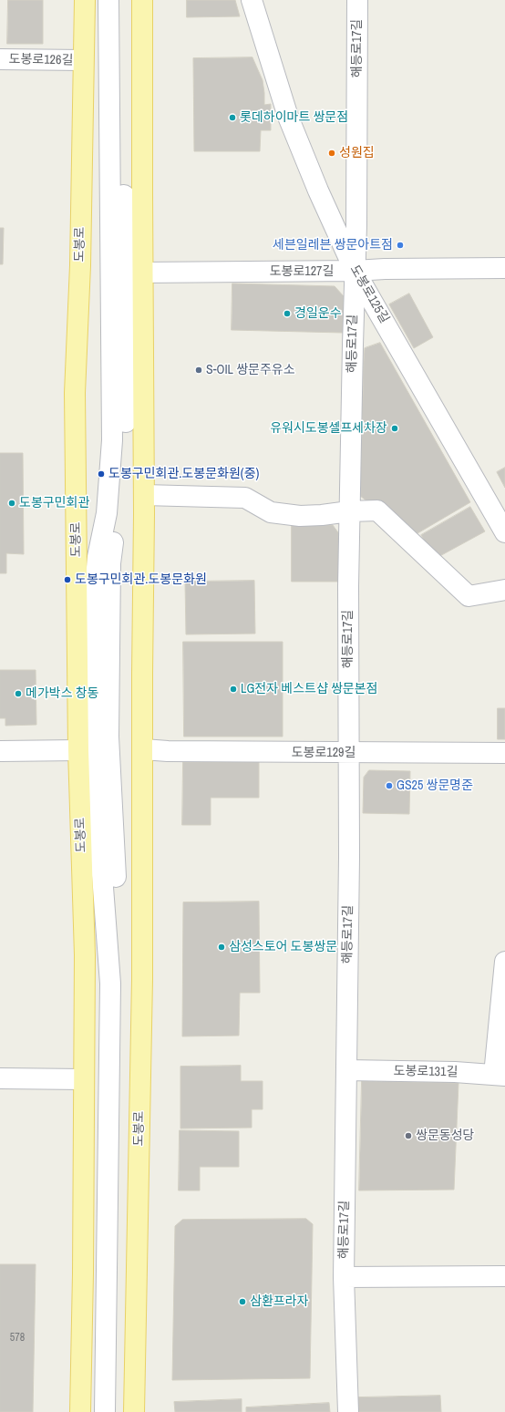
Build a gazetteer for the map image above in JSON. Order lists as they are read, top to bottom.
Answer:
{
  "streets": {
    "main road": ["도봉로"],
    "street": [
      "해등로17길",
      "도봉로126길",
      "도봉로127길",
      "도봉로125길",
      "도봉로129길",
      "도봉로131길"
    ]
  },
  "crossings": [
    ["해등로17길", "도봉로127길"],
    ["해등로17길", "도봉로125길"],
    ["해등로17길", "도봉로129길"],
    ["해등로17길", "도봉로131길"],
    ["도봉로126길", "도봉로"],
    ["도봉로", "도봉로127길"],
    ["도봉로", "도봉로129길"],
    ["도봉로127길", "도봉로125길"]
  ],
  "places": [
    "롯데하이마트 쌍문점",
    "성원집",
    "세븐일레븐 쌍문아트점",
    "경일운수",
    "S-OIL 쌍문주유소",
    "유워시도봉셀프세차장",
    "도봉구민회관.도봉문화원(중)",
    "도봉구민회관",
    "도봉구민회관.도봉문화원",
    "LG전자 베스트샵 쌍문본점",
    "메가박스 창동",
    "GS25 쌍문명준",
    "삼성스토어 도봉쌍문",
    "쌍문동성당",
    "삼환프라자"
  ],
  "house_numbers": ["578"]
}
